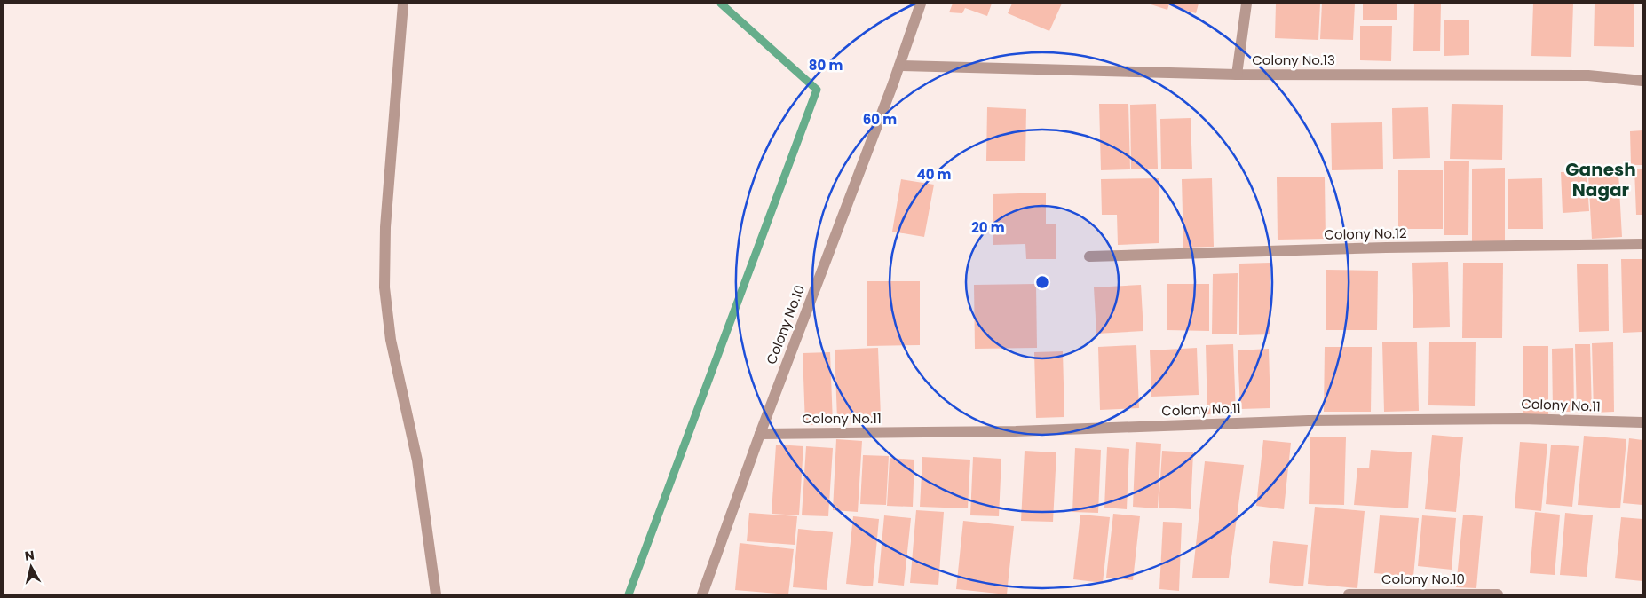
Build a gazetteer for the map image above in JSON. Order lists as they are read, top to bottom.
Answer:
{
  "streets": {
    "street": [
      "Colony No.13",
      "Colony No.12",
      "Colony No.10",
      "Colony No.11"
    ]
  },
  "crossings": [
    ["Colony No.13", "Colony No.10"],
    ["Colony No.10", "Colony No.11"]
  ],
  "districts": ["Ganesh Nagar"],
  "north": "top",
  "rings": [
    "80 m",
    "60 m",
    "40 m",
    "20 m"
  ]
}
